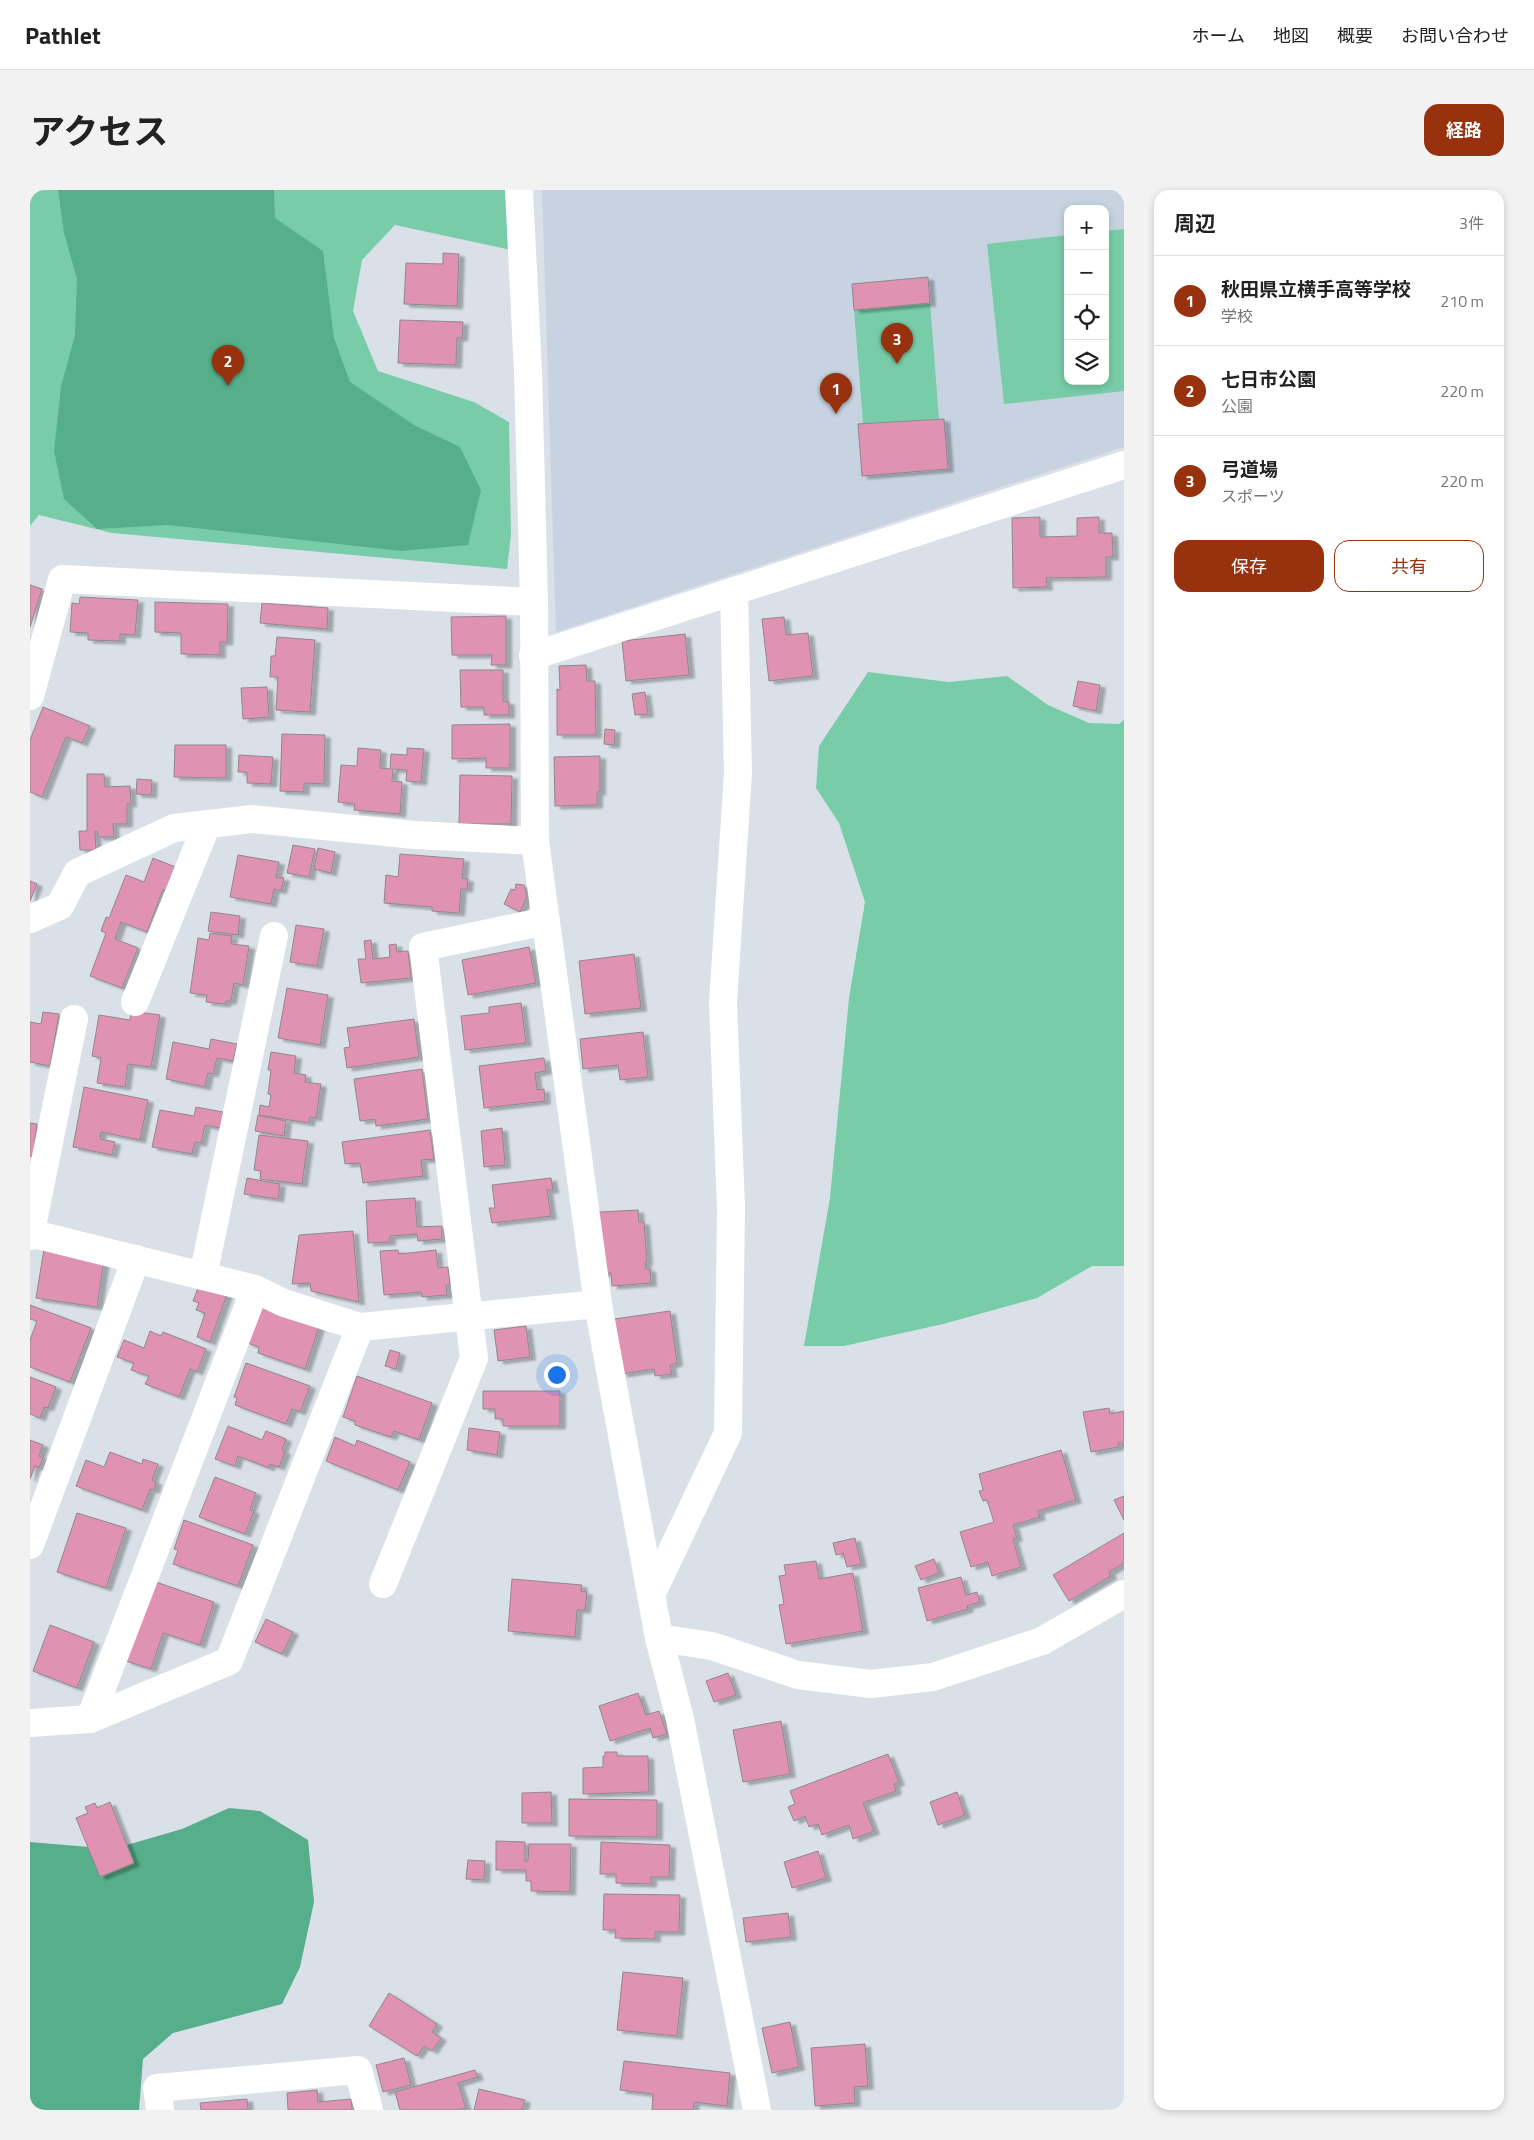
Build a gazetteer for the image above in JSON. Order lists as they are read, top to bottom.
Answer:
{
  "page": {
    "header": "Pathlet",
    "nav": [
      "ホーム",
      "地図",
      "概要",
      "お問い合わせ"
    ],
    "title": "アクセス",
    "buttons": [
      "経路",
      ["保存", "共有"]
    ],
    "heading": ["周辺", "3件"],
    "map_buttons": ["+", "−"],
    "list": [
      {
        "mark": "1",
        "name": "秋田県立横手高等学校",
        "note": "学校",
        "value": "210 m"
      },
      {
        "mark": "2",
        "name": "七日市公園",
        "note": "公園",
        "value": "220 m"
      },
      {
        "mark": "3",
        "name": "弓道場",
        "note": "スポーツ",
        "value": "220 m"
      }
    ],
    "pins": ["3", "2", "1"]
  }
}
